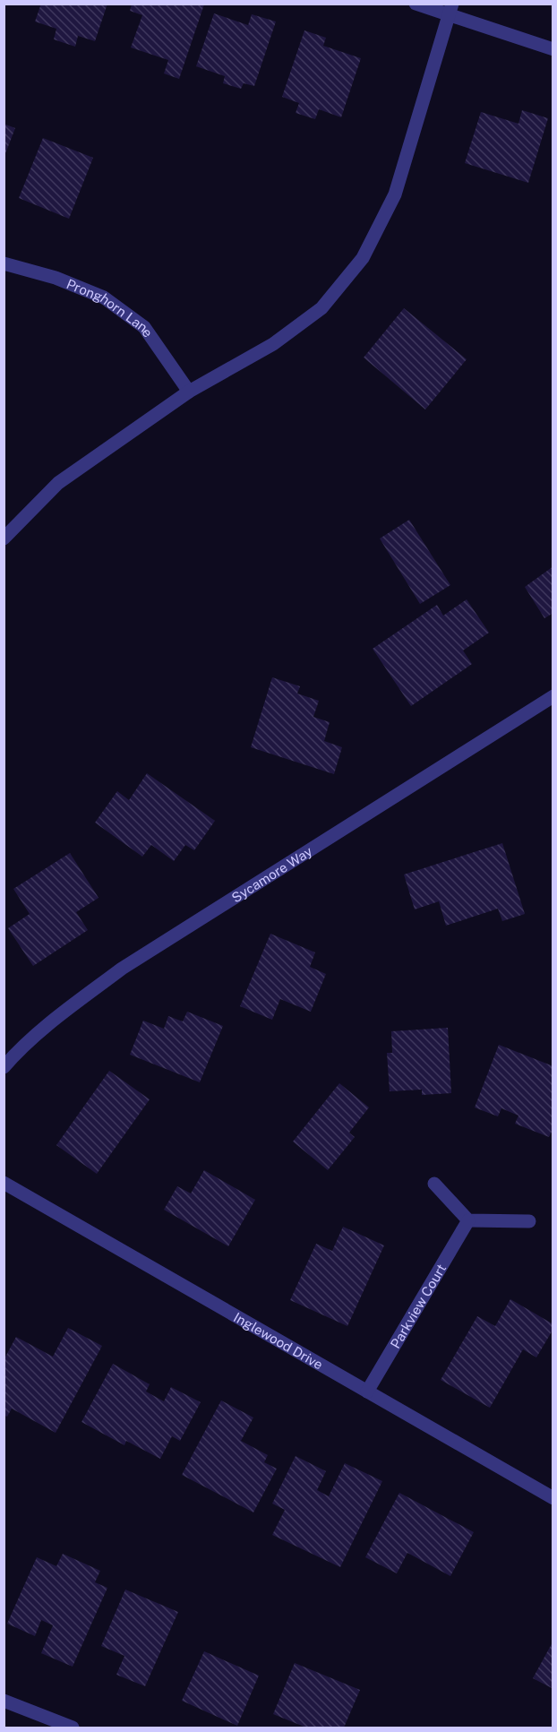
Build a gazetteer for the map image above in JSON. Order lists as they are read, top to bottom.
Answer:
{
  "streets": {
    "street": [
      "Pronghorn Lane",
      "Sycamore Way",
      "Parkview Court",
      "Inglewood Drive"
    ]
  },
  "crossings": [
    ["Parkview Court", "Inglewood Drive"]
  ]
}
